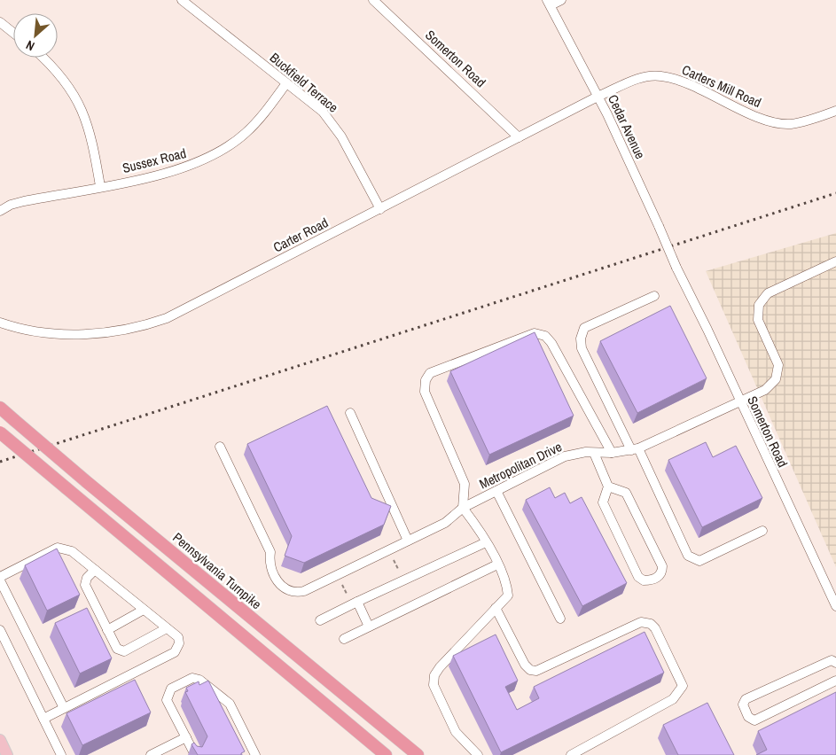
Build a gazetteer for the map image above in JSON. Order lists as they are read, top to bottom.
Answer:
{
  "streets": {
    "highway": ["Pennsylvania Turnpike"],
    "street": [
      "Somerton Road",
      "Buckfield Terrace",
      "Carters Mill Road",
      "Cedar Avenue",
      "Sussex Road",
      "Carter Road",
      "Metropolitan Drive"
    ]
  },
  "crossings": [
    ["Somerton Road", "Cedar Avenue"],
    ["Somerton Road", "Carter Road"],
    ["Somerton Road", "Metropolitan Drive"],
    ["Buckfield Terrace", "Sussex Road"],
    ["Buckfield Terrace", "Carter Road"],
    ["Carters Mill Road", "Cedar Avenue"],
    ["Carters Mill Road", "Carter Road"],
    ["Cedar Avenue", "Carter Road"]
  ],
  "north": "bottom left"
}
